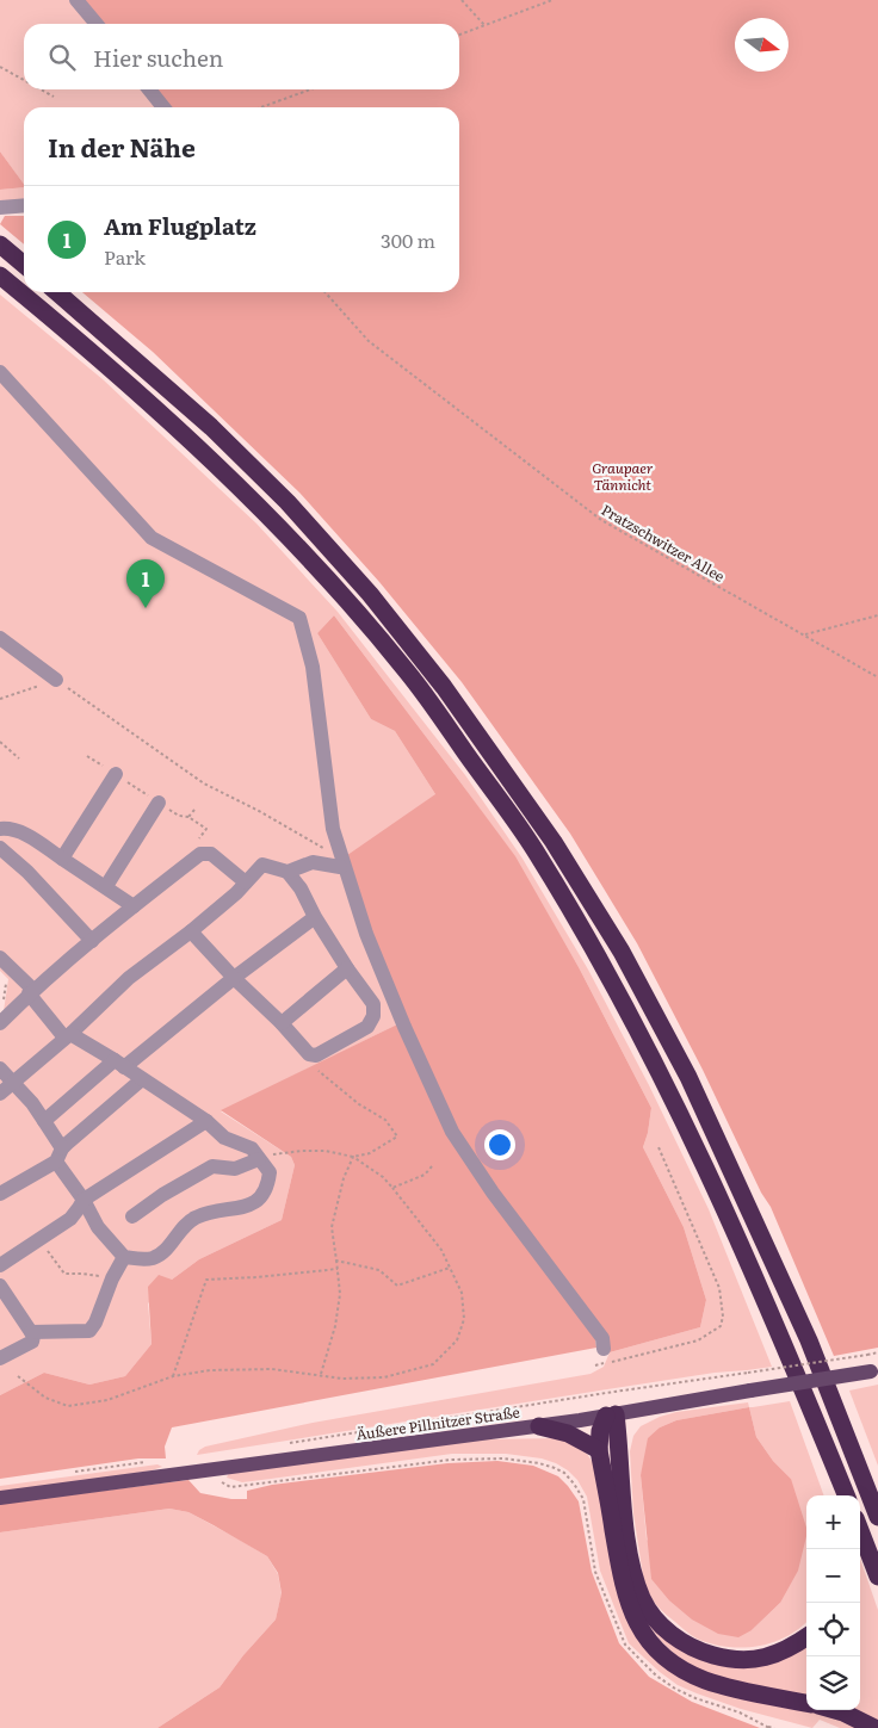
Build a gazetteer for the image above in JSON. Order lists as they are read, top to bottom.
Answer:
{
  "streets": {
    "main road": ["Äußere Pillnitzer Straße"],
    "path": ["Pratzschwitzer Allee"]
  },
  "parks": ["Graupaer Tännicht"],
  "north": "right",
  "page": {
    "search": "Hier suchen",
    "heading": "In der Nähe",
    "list": [
      {
        "mark": "1",
        "name": "Am Flugplatz",
        "note": "Park",
        "value": "300 m"
      }
    ],
    "pins": "1",
    "map_buttons": ["+", "−"]
  }
}
